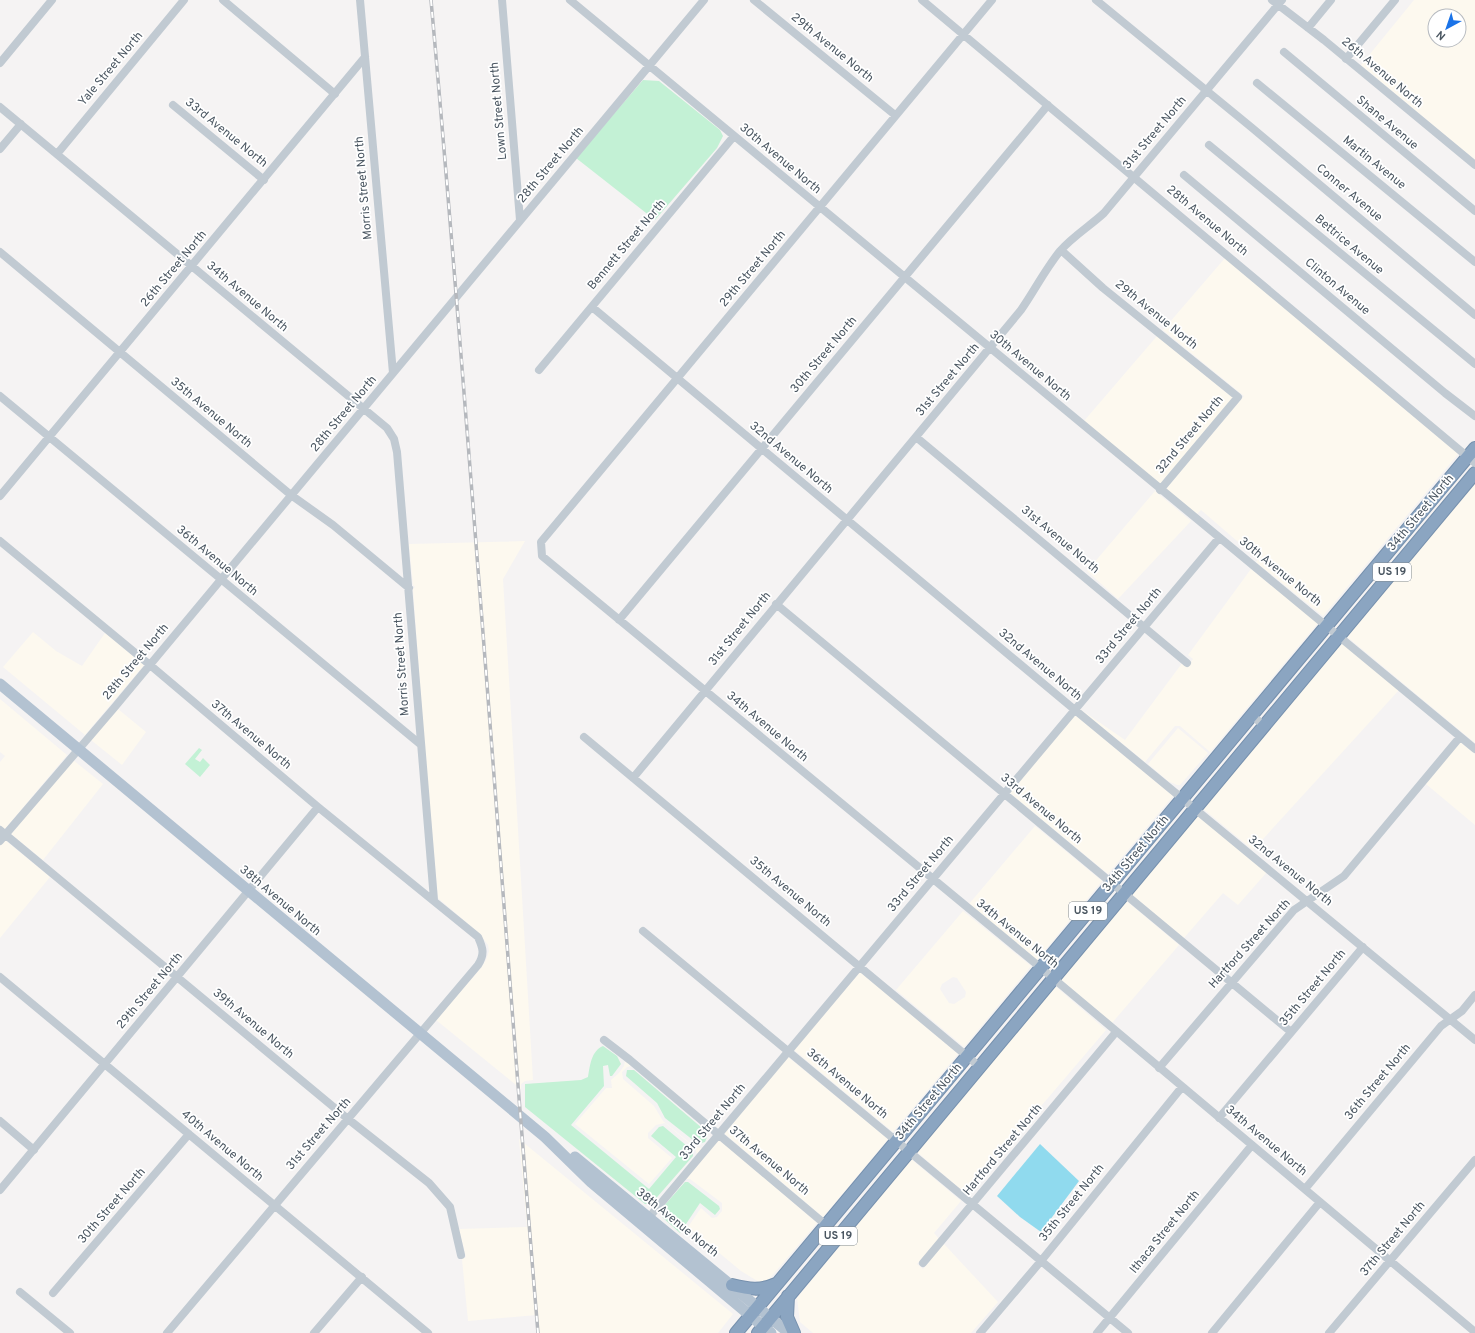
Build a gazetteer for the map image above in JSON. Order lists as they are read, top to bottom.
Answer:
{
  "streets": {
    "highway": ["34th Street North", "US 19"],
    "main road": ["38th Avenue North"],
    "street": [
      "29th Avenue North",
      "Yale Street North",
      "26th Avenue North",
      "Lown Street North",
      "Shane Avenue",
      "33rd Avenue North",
      "31st Street North",
      "30th Avenue North",
      "Martin Avenue",
      "28th Street North",
      "Morris Street North",
      "Conner Avenue",
      "28th Avenue North",
      "Bennett Street North",
      "Bettrice Avenue",
      "26th Street North",
      "29th Street North",
      "Clinton Avenue",
      "34th Avenue North",
      "30th Street North",
      "35th Avenue North",
      "32nd Street North",
      "32nd Avenue North",
      "31st Avenue North",
      "36th Avenue North",
      "33rd Street North",
      "37th Avenue North",
      "Hartford Street North",
      "35th Street North",
      "39th Avenue North",
      "36th Street North",
      "40th Avenue North",
      "Ithaca Street North",
      "37th Street North"
    ]
  },
  "crossings": [
    ["29th Avenue North", "31st Street North"],
    ["29th Avenue North", "29th Street North"],
    ["29th Avenue North", "32nd Street North"],
    ["Yale Street North", "34th Avenue North"],
    ["26th Avenue North", "31st Street North"],
    ["Lown Street North", "28th Street North"],
    ["33rd Avenue North", "31st Street North"],
    ["33rd Avenue North", "26th Street North"],
    ["33rd Avenue North", "34th Street North"],
    ["33rd Avenue North", "33rd Street North"],
    ["33rd Avenue North", "Hartford Street North"],
    ["33rd Avenue North", "35th Street North"],
    ["31st Street North", "30th Avenue North"],
    ["31st Street North", "Conner Avenue"],
    ["31st Street North", "28th Avenue North"],
    ["31st Street North", "34th Avenue North"],
    ["31st Street North", "35th Avenue North"],
    ["31st Street North", "32nd Avenue North"],
    ["31st Street North", "31st Avenue North"],
    ["31st Street North", "37th Avenue North"],
    ["31st Street North", "38th Avenue North"],
    ["31st Street North", "39th Avenue North"],
    ["31st Street North", "40th Avenue North"],
    ["30th Avenue North", "28th Street North"],
    ["30th Avenue North", "Bennett Street North"],
    ["30th Avenue North", "29th Street North"],
    ["30th Avenue North", "30th Street North"],
    ["30th Avenue North", "32nd Street North"],
    ["30th Avenue North", "34th Street North"],
    ["30th Avenue North", "33rd Street North"],
    ["30th Avenue North", "Hartford Street North"],
    ["28th Street North", "Morris Street North"],
    ["28th Street North", "34th Avenue North"],
    ["28th Street North", "35th Avenue North"],
    ["28th Street North", "36th Avenue North"],
    ["28th Street North", "37th Avenue North"],
    ["28th Street North", "38th Avenue North"],
    ["28th Street North", "39th Avenue North"],
    ["Morris Street North", "26th Street North"],
    ["Morris Street North", "34th Avenue North"],
    ["Morris Street North", "35th Avenue North"],
    ["Morris Street North", "36th Avenue North"],
    ["Morris Street North", "37th Avenue North"],
    ["28th Avenue North", "29th Street North"],
    ["28th Avenue North", "30th Street North"],
    ["28th Avenue North", "34th Street North"],
    ["Bennett Street North", "32nd Avenue North"],
    ["26th Street North", "34th Avenue North"],
    ["26th Street North", "35th Avenue North"],
    ["26th Street North", "36th Avenue North"],
    ["29th Street North", "34th Avenue North"],
    ["29th Street North", "32nd Avenue North"],
    ["29th Street North", "37th Avenue North"],
    ["29th Street North", "38th Avenue North"],
    ["29th Street North", "39th Avenue North"],
    ["29th Street North", "40th Avenue North"],
    ["34th Avenue North", "30th Street North"],
    ["34th Avenue North", "34th Street North"],
    ["34th Avenue North", "33rd Street North"],
    ["34th Avenue North", "Hartford Street North"],
    ["34th Avenue North", "35th Street North"],
    ["34th Avenue North", "36th Street North"],
    ["34th Avenue North", "Ithaca Street North"],
    ["34th Avenue North", "37th Street North"],
    ["30th Street North", "32nd Avenue North"],
    ["30th Street North", "40th Avenue North"],
    ["35th Avenue North", "34th Street North"],
    ["35th Avenue North", "33rd Street North"],
    ["32nd Avenue North", "34th Street North"],
    ["32nd Avenue North", "33rd Street North"],
    ["32nd Avenue North", "Hartford Street North"],
    ["32nd Avenue North", "35th Street North"],
    ["32nd Avenue North", "36th Street North"],
    ["34th Street North", "36th Avenue North"],
    ["34th Street North", "37th Avenue North"],
    ["34th Street North", "38th Avenue North"],
    ["31st Avenue North", "33rd Street North"],
    ["36th Avenue North", "33rd Street North"],
    ["36th Avenue North", "Hartford Street North"],
    ["36th Avenue North", "35th Street North"],
    ["36th Avenue North", "Ithaca Street North"],
    ["33rd Street North", "37th Avenue North"],
    ["33rd Street North", "38th Avenue North"]
  ],
  "north": "bottom left"
}
